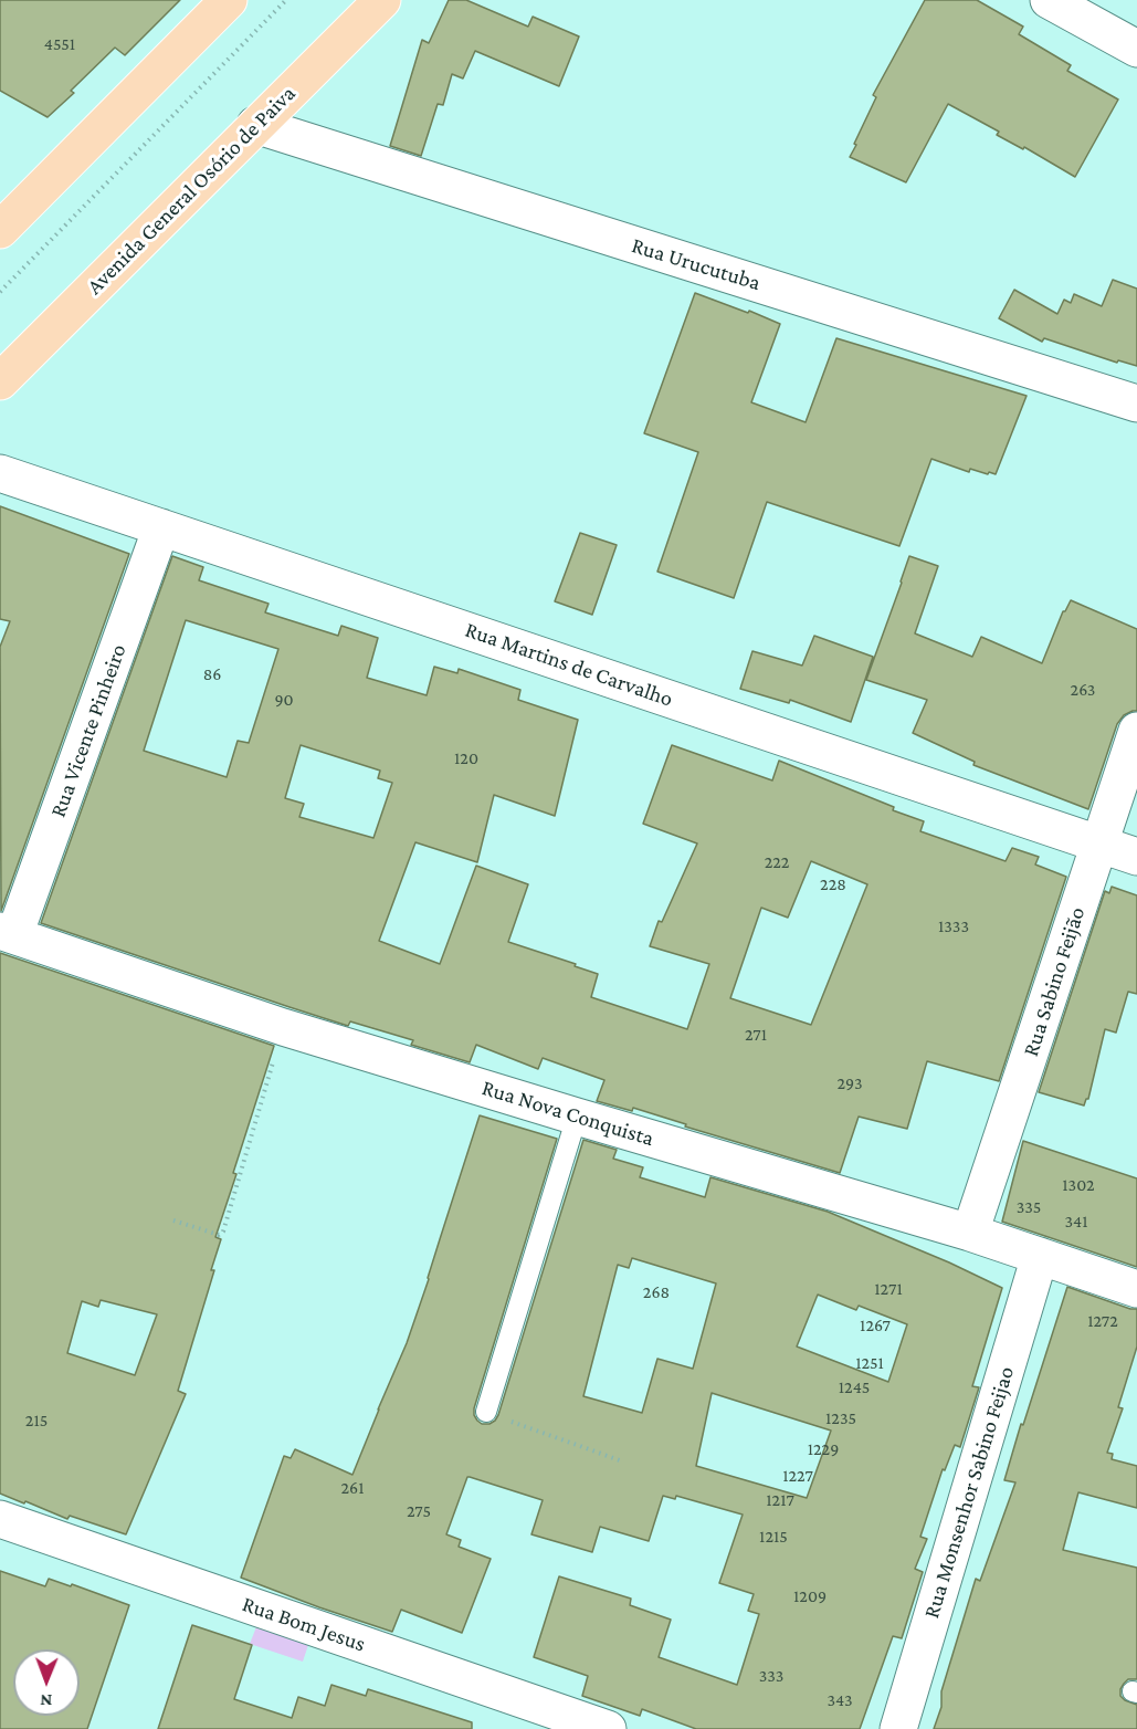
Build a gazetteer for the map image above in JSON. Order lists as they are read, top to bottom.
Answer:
{
  "streets": {
    "main road": ["Avenida General Osório de Paiva"],
    "street": [
      "Rua Urucutuba",
      "Rua Martins de Carvalho",
      "Rua Vicente Pinheiro",
      "Rua Sabino Feijão",
      "Rua Nova Conquista",
      "Rua Monsenhor Sabino Feijao",
      "Rua Bom Jesus"
    ]
  },
  "crossings": [
    ["Avenida General Osório de Paiva", "Rua Urucutuba"],
    ["Rua Martins de Carvalho", "Rua Vicente Pinheiro"],
    ["Rua Martins de Carvalho", "Rua Sabino Feijão"],
    ["Rua Vicente Pinheiro", "Rua Nova Conquista"],
    ["Rua Sabino Feijão", "Rua Nova Conquista"],
    ["Rua Nova Conquista", "Rua Monsenhor Sabino Feijao"]
  ],
  "house_numbers": [
    "4551",
    "86",
    "263",
    "90",
    "120",
    "222",
    "228",
    "1333",
    "271",
    "293",
    "1302",
    "335",
    "341",
    "1271",
    "268",
    "1272",
    "1267",
    "1251",
    "1245",
    "1235",
    "215",
    "1229",
    "1227",
    "261",
    "1217",
    "275",
    "1215",
    "1209",
    "333",
    "343"
  ],
  "north": "bottom"
}
